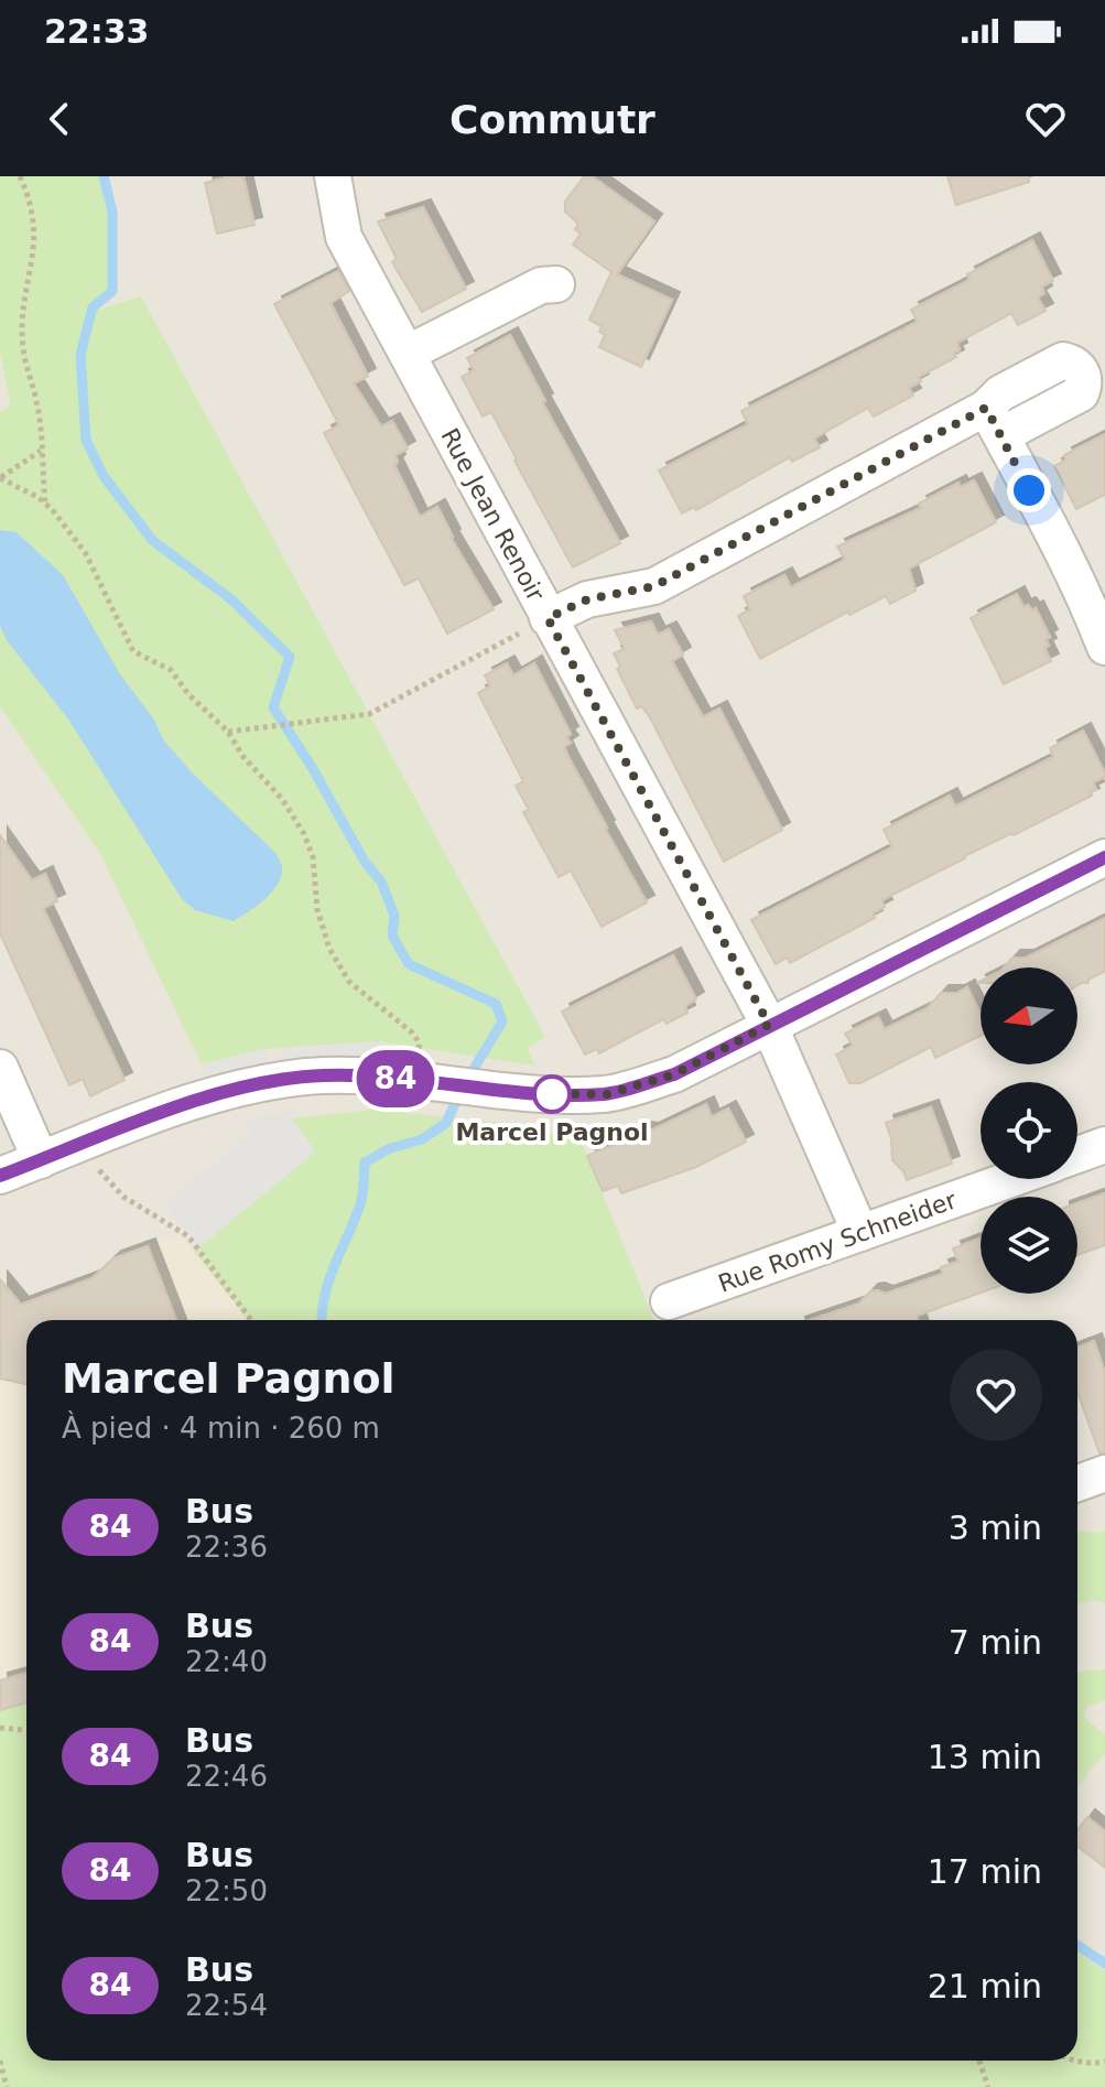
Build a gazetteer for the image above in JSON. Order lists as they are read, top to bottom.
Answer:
{
  "streets": {
    "street": ["Rue Jean Renoir", "Rue Romy Schneider"]
  },
  "crossings": [
    ["Rue Jean Renoir", "Rue Romy Schneider"]
  ],
  "places": ["Marcel Pagnol"],
  "lines": ["bus line 84"],
  "north": "left",
  "page": {
    "status": "22:33",
    "header": "Commutr",
    "on_map": "84",
    "heading": ["Marcel Pagnol", "À pied · 4 min · 260 m"],
    "list": [
      {
        "mark": "84",
        "name": "Bus",
        "note": "22:36",
        "value": "3 min"
      },
      {
        "mark": "84",
        "name": "Bus",
        "note": "22:40",
        "value": "7 min"
      },
      {
        "mark": "84",
        "name": "Bus",
        "note": "22:46",
        "value": "13 min"
      },
      {
        "mark": "84",
        "name": "Bus",
        "note": "22:50",
        "value": "17 min"
      },
      {
        "mark": "84",
        "name": "Bus",
        "note": "22:54",
        "value": "21 min"
      }
    ]
  }
}
